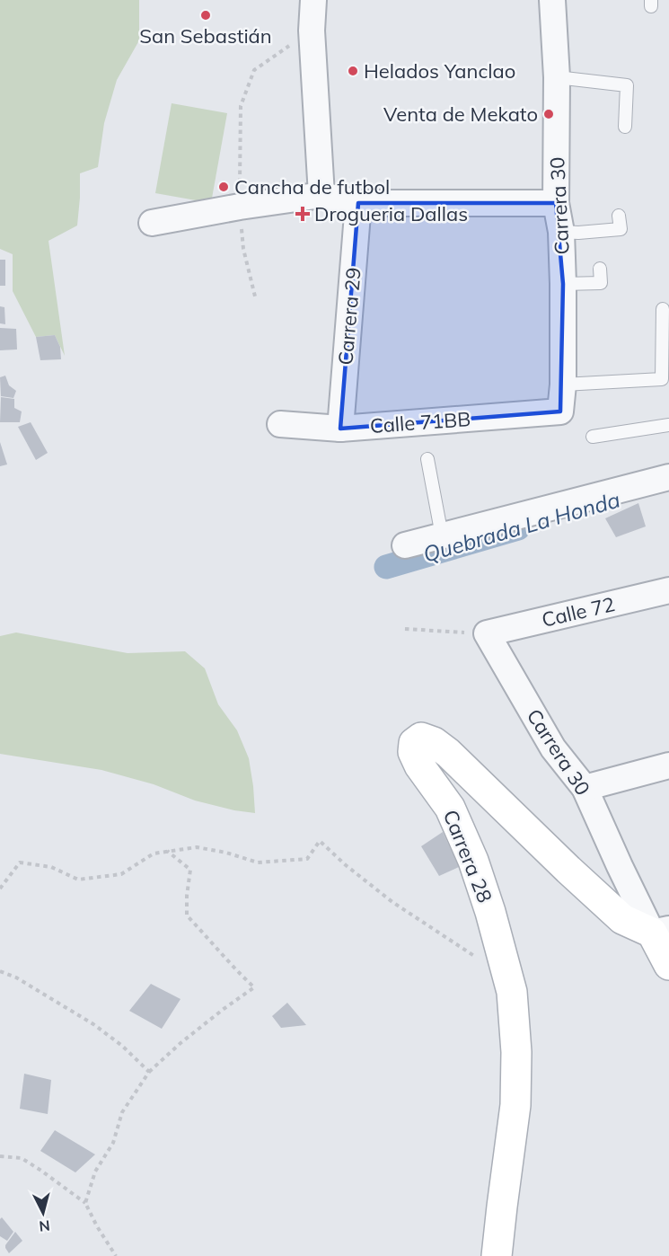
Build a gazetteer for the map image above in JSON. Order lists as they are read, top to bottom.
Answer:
{
  "streets": {
    "street": [
      "Carrera 30",
      "Carrera 29",
      "Calle 71BB",
      "Calle 72",
      "Carrera 28"
    ]
  },
  "crossings": [
    ["Carrera 30", "Calle 71BB"],
    ["Carrera 30", "Calle 72"],
    ["Carrera 30", "Carrera 28"],
    ["Carrera 29", "Calle 71BB"]
  ],
  "water": ["Quebrada La Honda"],
  "places": {
    "other": [
      "San Sebastián",
      "Helados Yanclao",
      "Venta de Mekato",
      "Cancha de futbol"
    ],
    "health": ["Drogueria Dallas"]
  },
  "north": "bottom"
}
